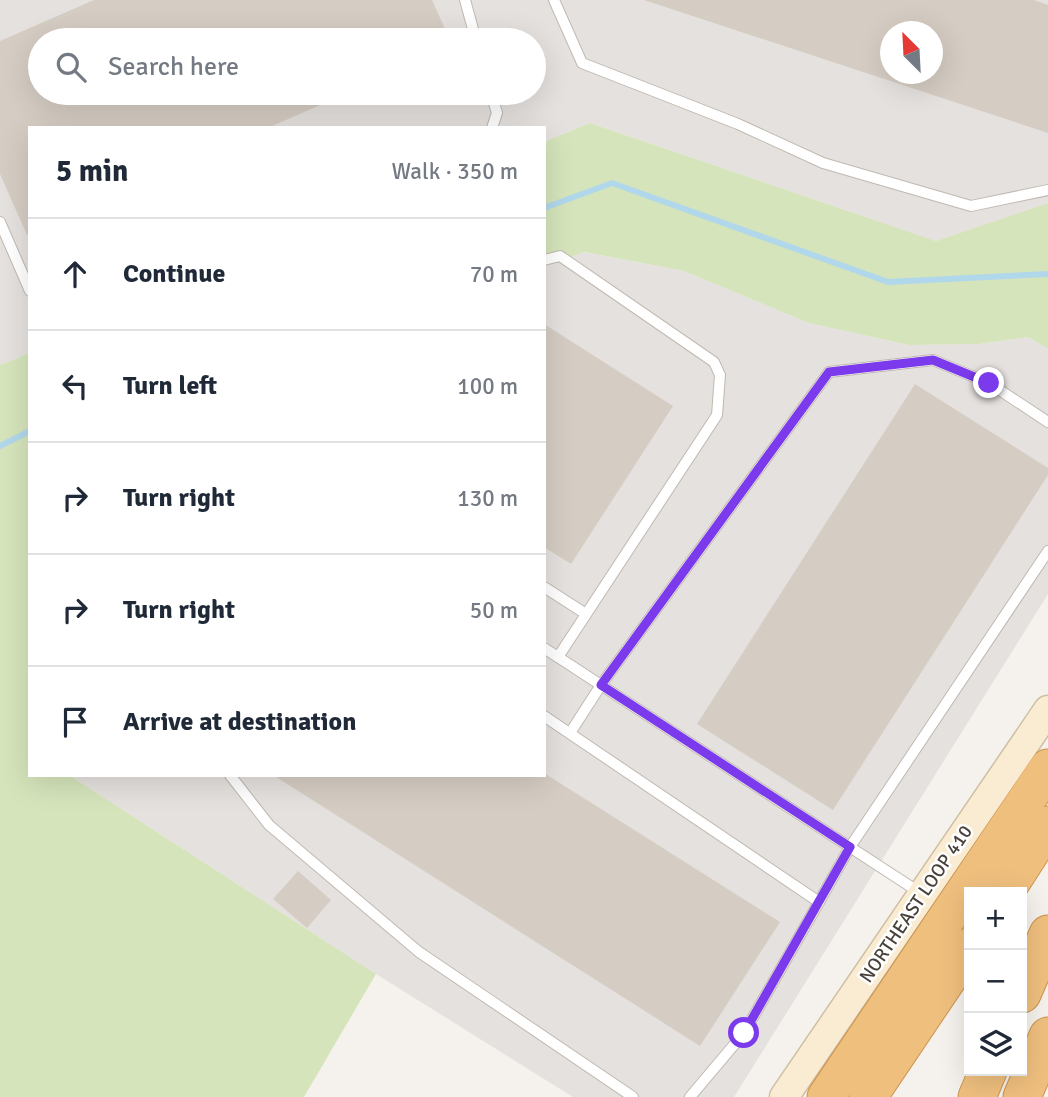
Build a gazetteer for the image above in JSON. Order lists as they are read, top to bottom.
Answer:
{
  "streets": {
    "main road": ["NORTHEAST LOOP 410"]
  },
  "north": "top left",
  "page": {
    "search": "Search here",
    "heading": ["5 min", "Walk · 350 m"],
    "list": [
      ["Continue", "70 m"],
      ["Turn left", "100 m"],
      ["Turn right", "130 m"],
      ["Turn right", "50 m"],
      "Arrive at destination"
    ],
    "map_buttons": ["+", "−"]
  }
}
